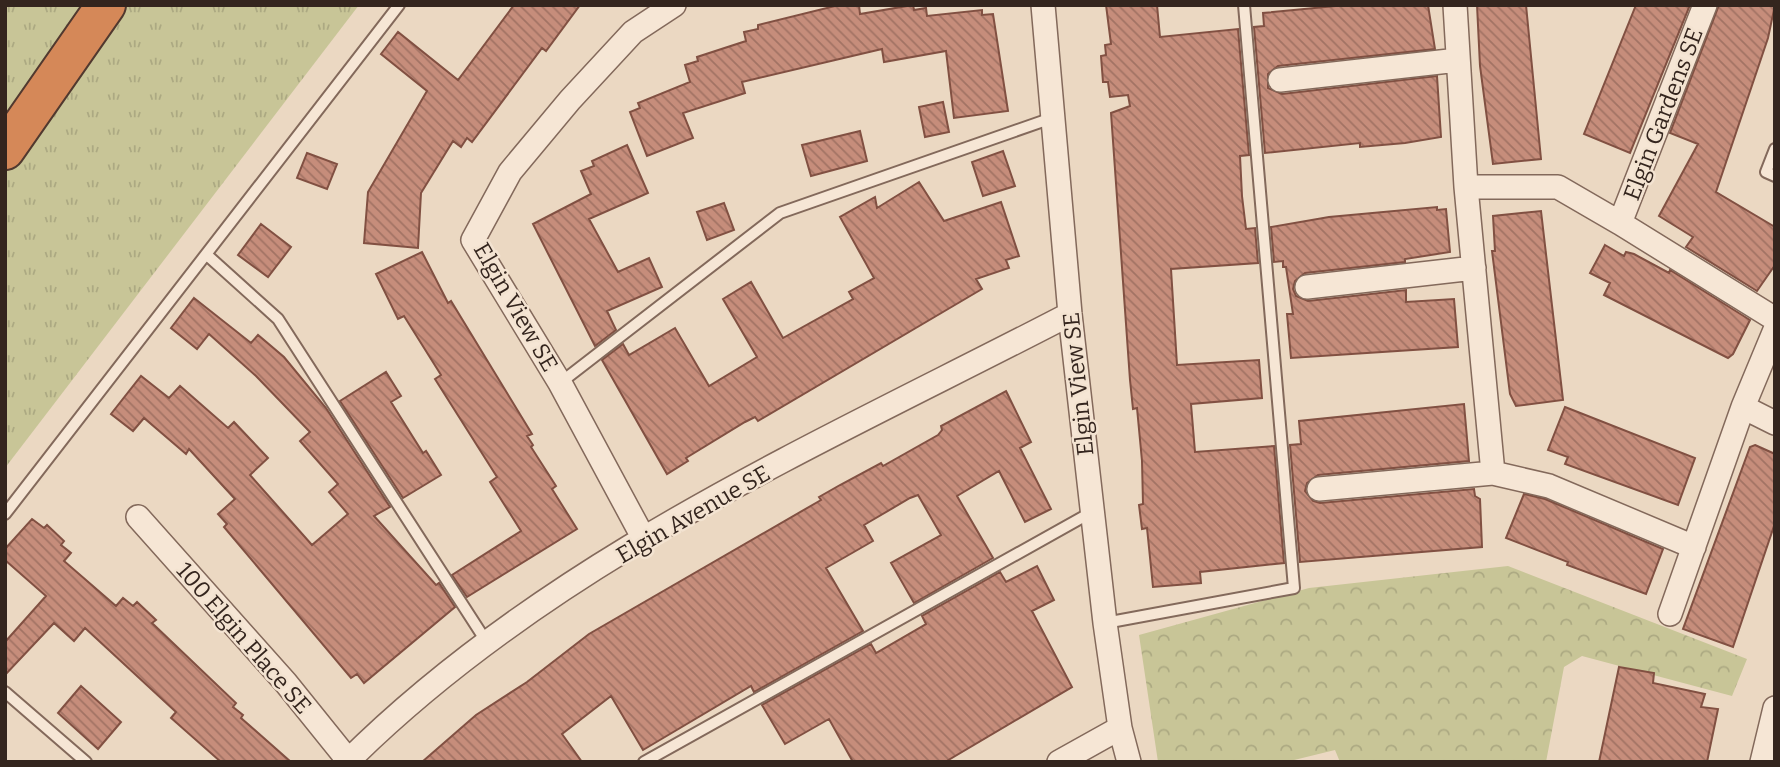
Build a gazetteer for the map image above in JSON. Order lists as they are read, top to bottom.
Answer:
{
  "streets": {
    "street": [
      "Elgin Gardens SE",
      "Elgin View SE",
      "Elgin Avenue SE",
      "100 Elgin Place SE"
    ]
  },
  "crossings": [
    ["Elgin View SE", "Elgin Avenue SE"],
    ["Elgin Avenue SE", "100 Elgin Place SE"]
  ]
}
